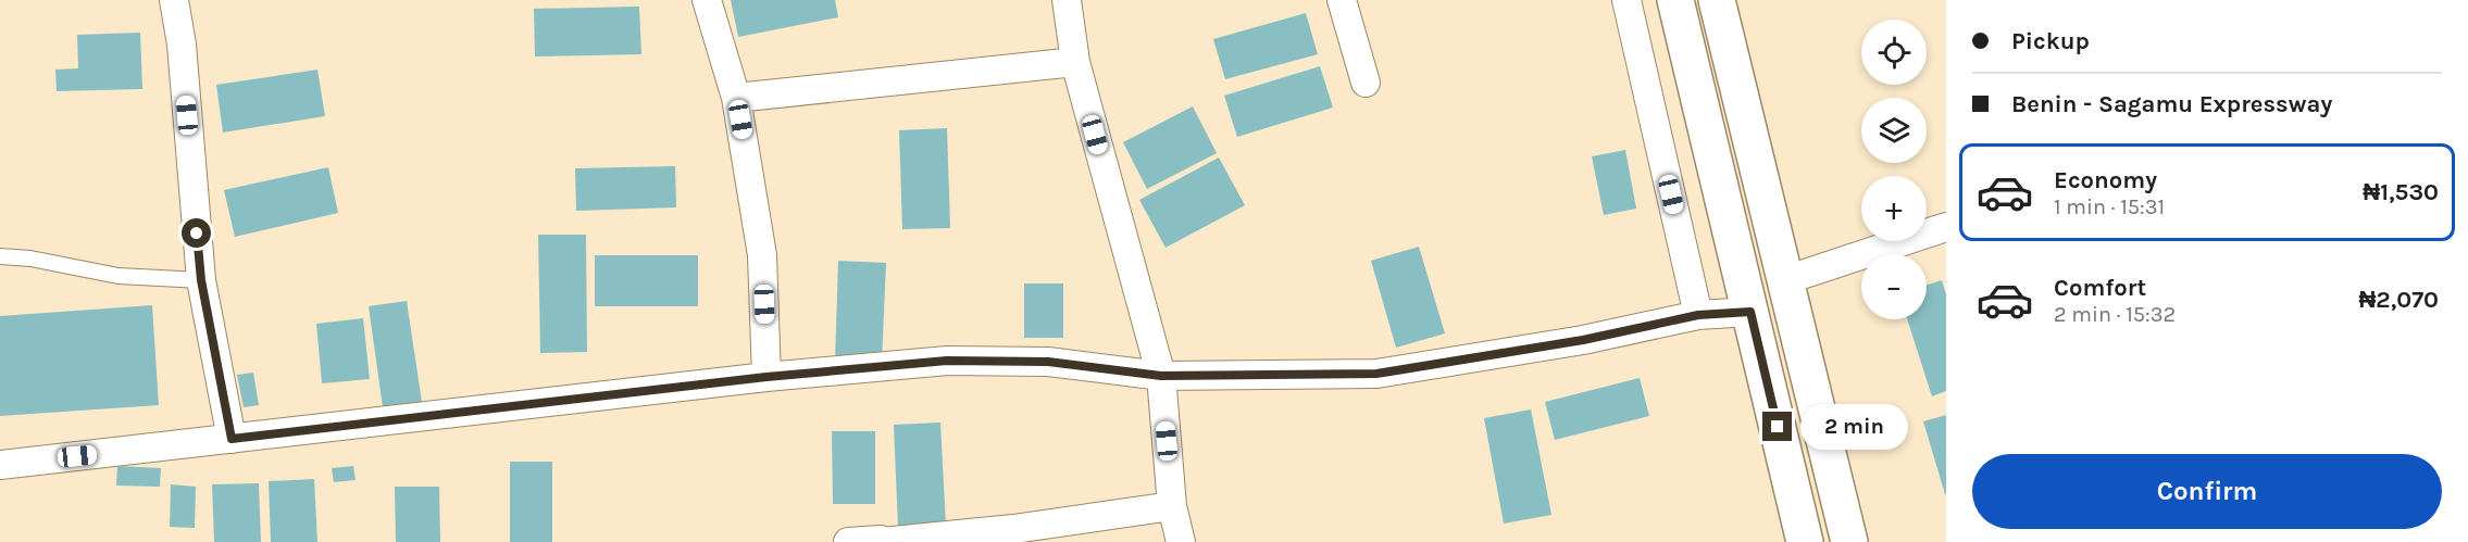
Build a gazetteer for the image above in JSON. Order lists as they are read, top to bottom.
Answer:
{
  "page": {
    "banner": ["Pickup", "Benin - Sagamu Expressway"],
    "map_buttons": ["+", "−"],
    "list": [
      {
        "name": "Economy",
        "note": "1 min · 15:31",
        "value": "₦1,530"
      },
      {
        "name": "Comfort",
        "note": "2 min · 15:32",
        "value": "₦2,070"
      }
    ],
    "bubble": "2 min",
    "buttons": "Confirm"
  }
}
